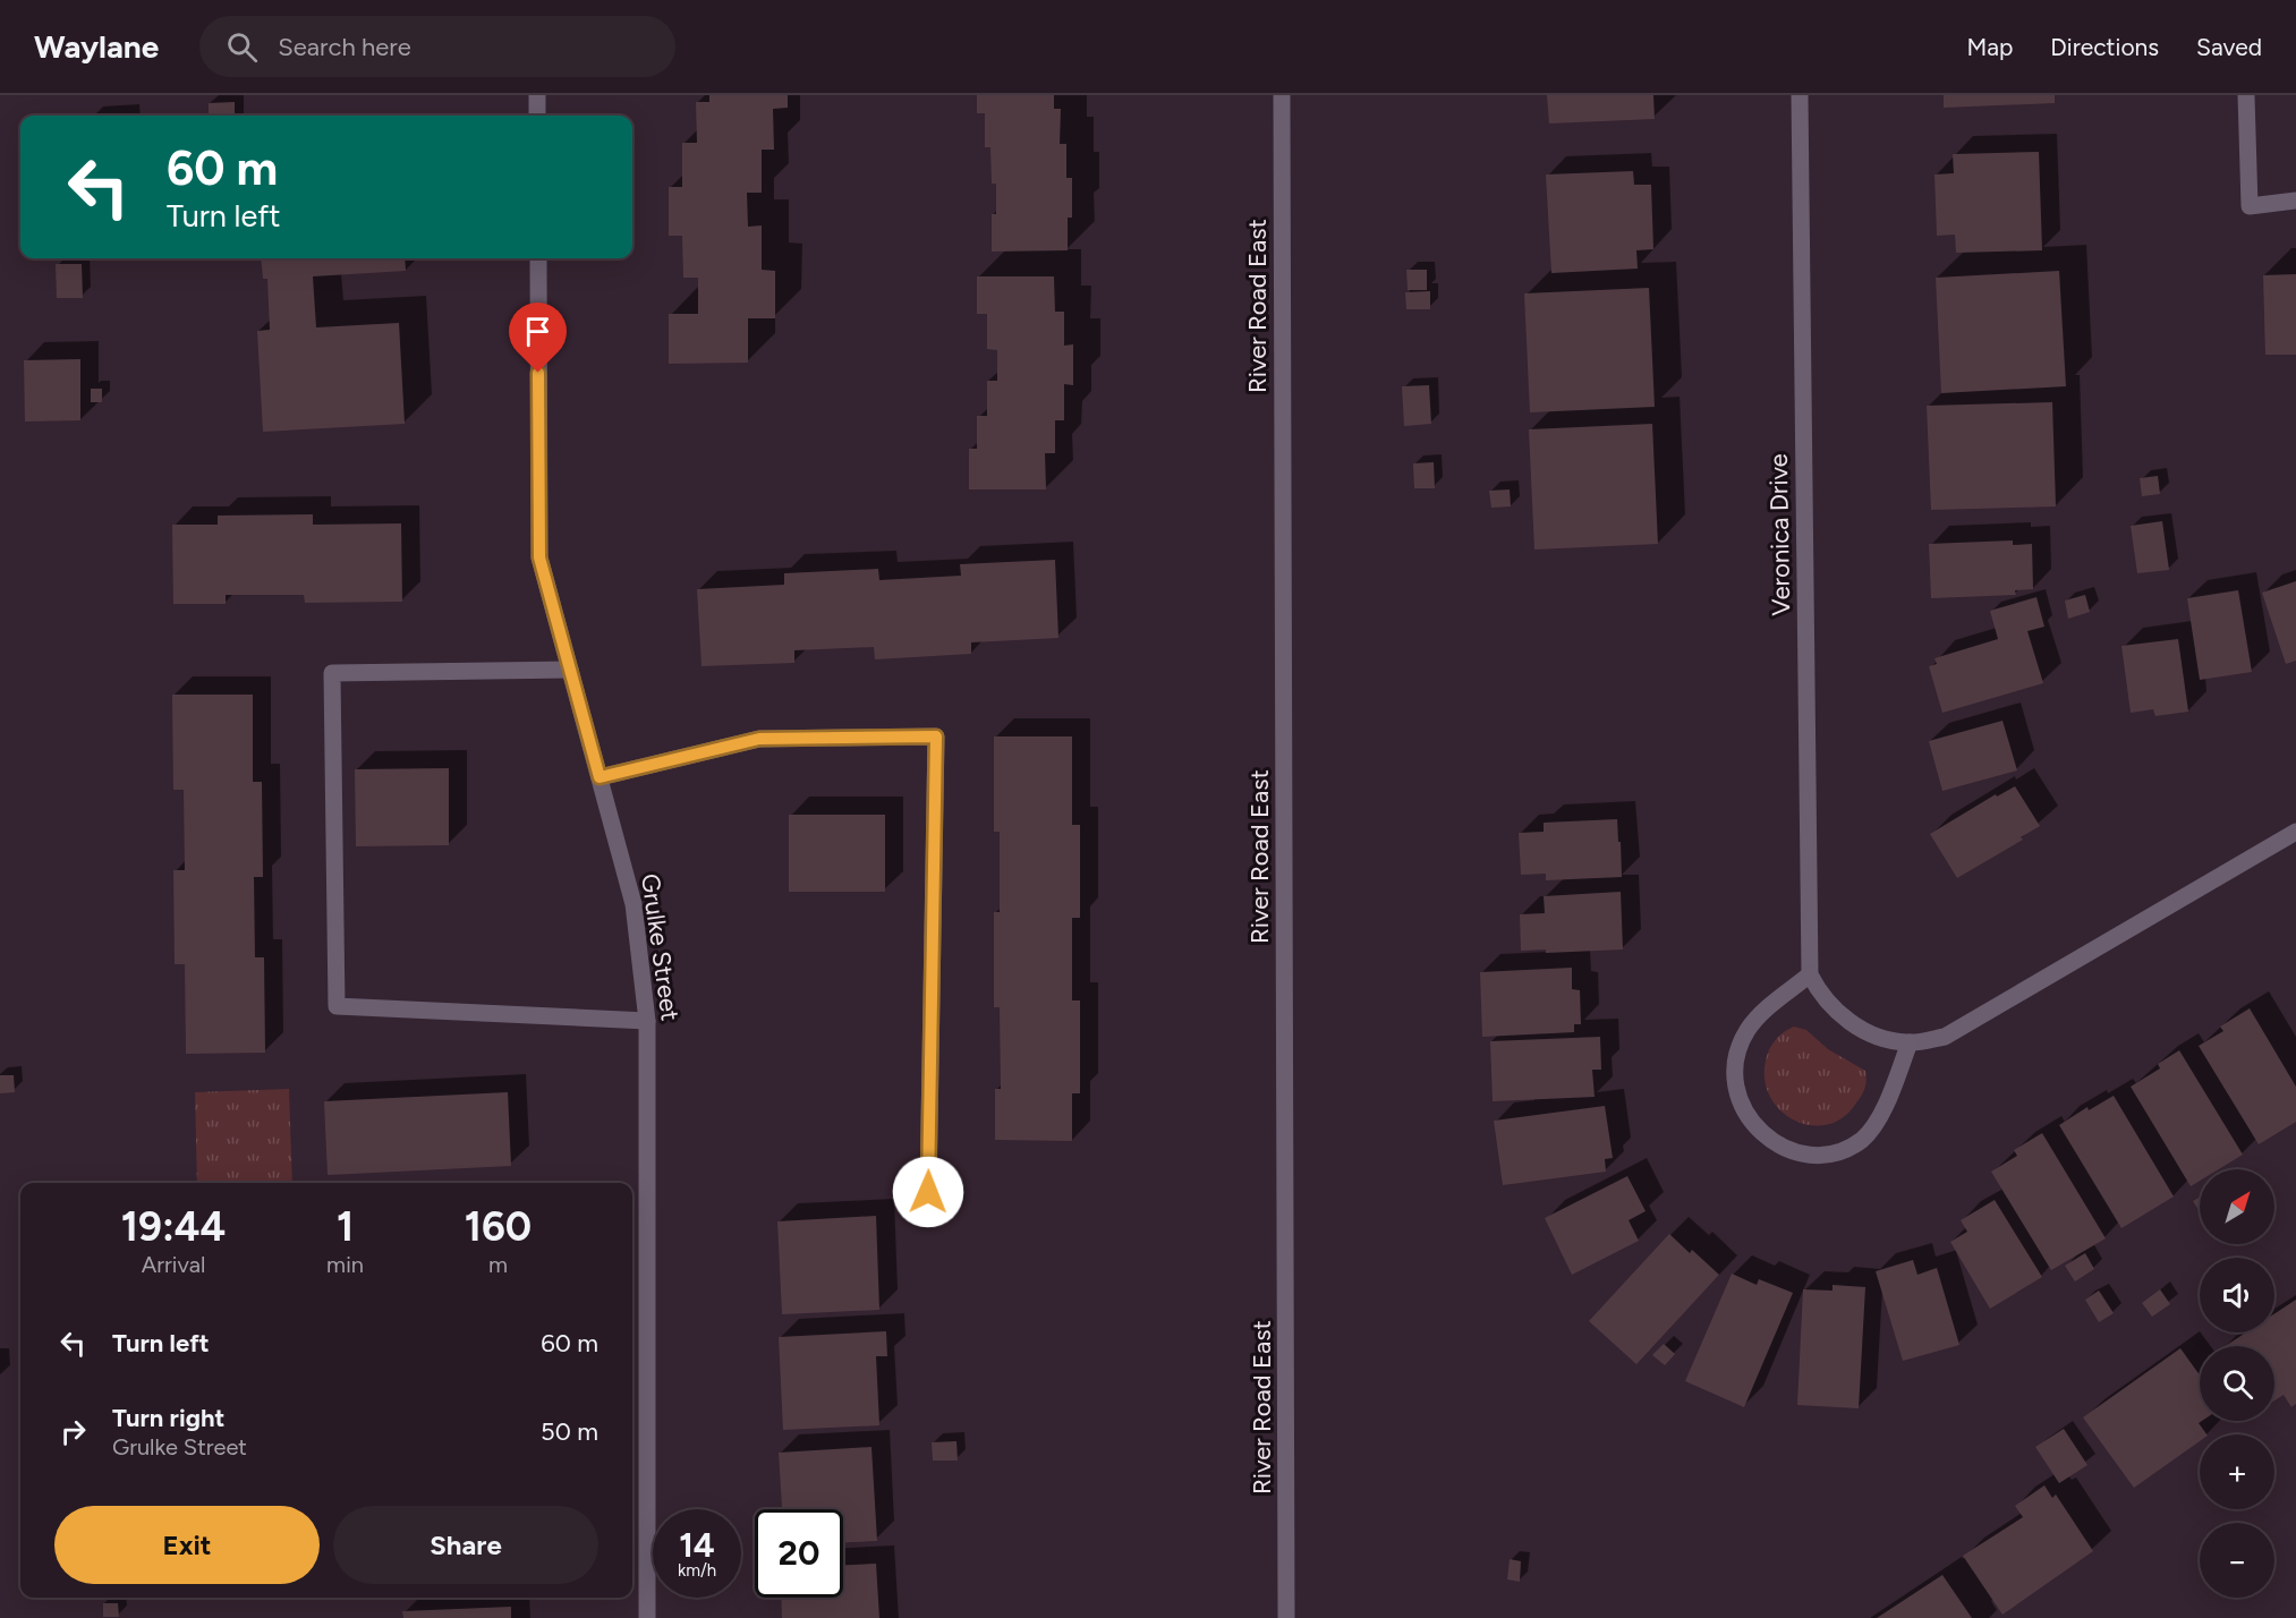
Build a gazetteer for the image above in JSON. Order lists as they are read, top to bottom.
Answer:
{
  "streets": {
    "street": ["River Road East", "Veronica Drive", "Grulke Street"]
  },
  "north": "top right",
  "page": {
    "header": "Waylane",
    "search": "Search here",
    "nav": ["Map", "Directions", "Saved"],
    "turn": ["60 m", "Turn left"],
    "map_buttons": ["+", "−"],
    "eta": [
      "19:44",
      "Arrival",
      "1",
      "min",
      "160",
      "m"
    ],
    "list": [
      {
        "name": "Turn left",
        "value": "60 m"
      },
      {
        "name": "Turn right",
        "note": "Grulke Street",
        "value": "50 m"
      }
    ],
    "buttons": ["Exit", "Share"],
    "speed": "14 km/h",
    "limit": "20"
  }
}
